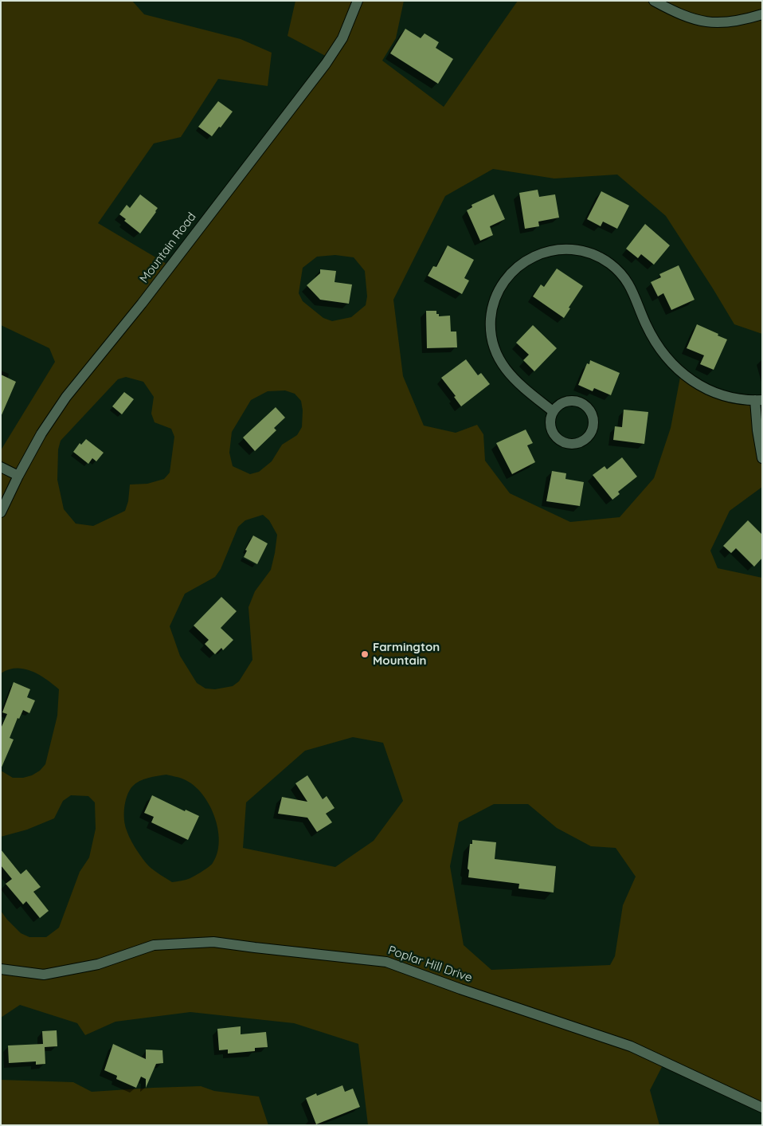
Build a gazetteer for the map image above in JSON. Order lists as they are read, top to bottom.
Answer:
{
  "streets": {
    "street": ["Mountain Road", "Poplar Hill Drive"]
  },
  "places": ["Farmington Mountain"]
}
